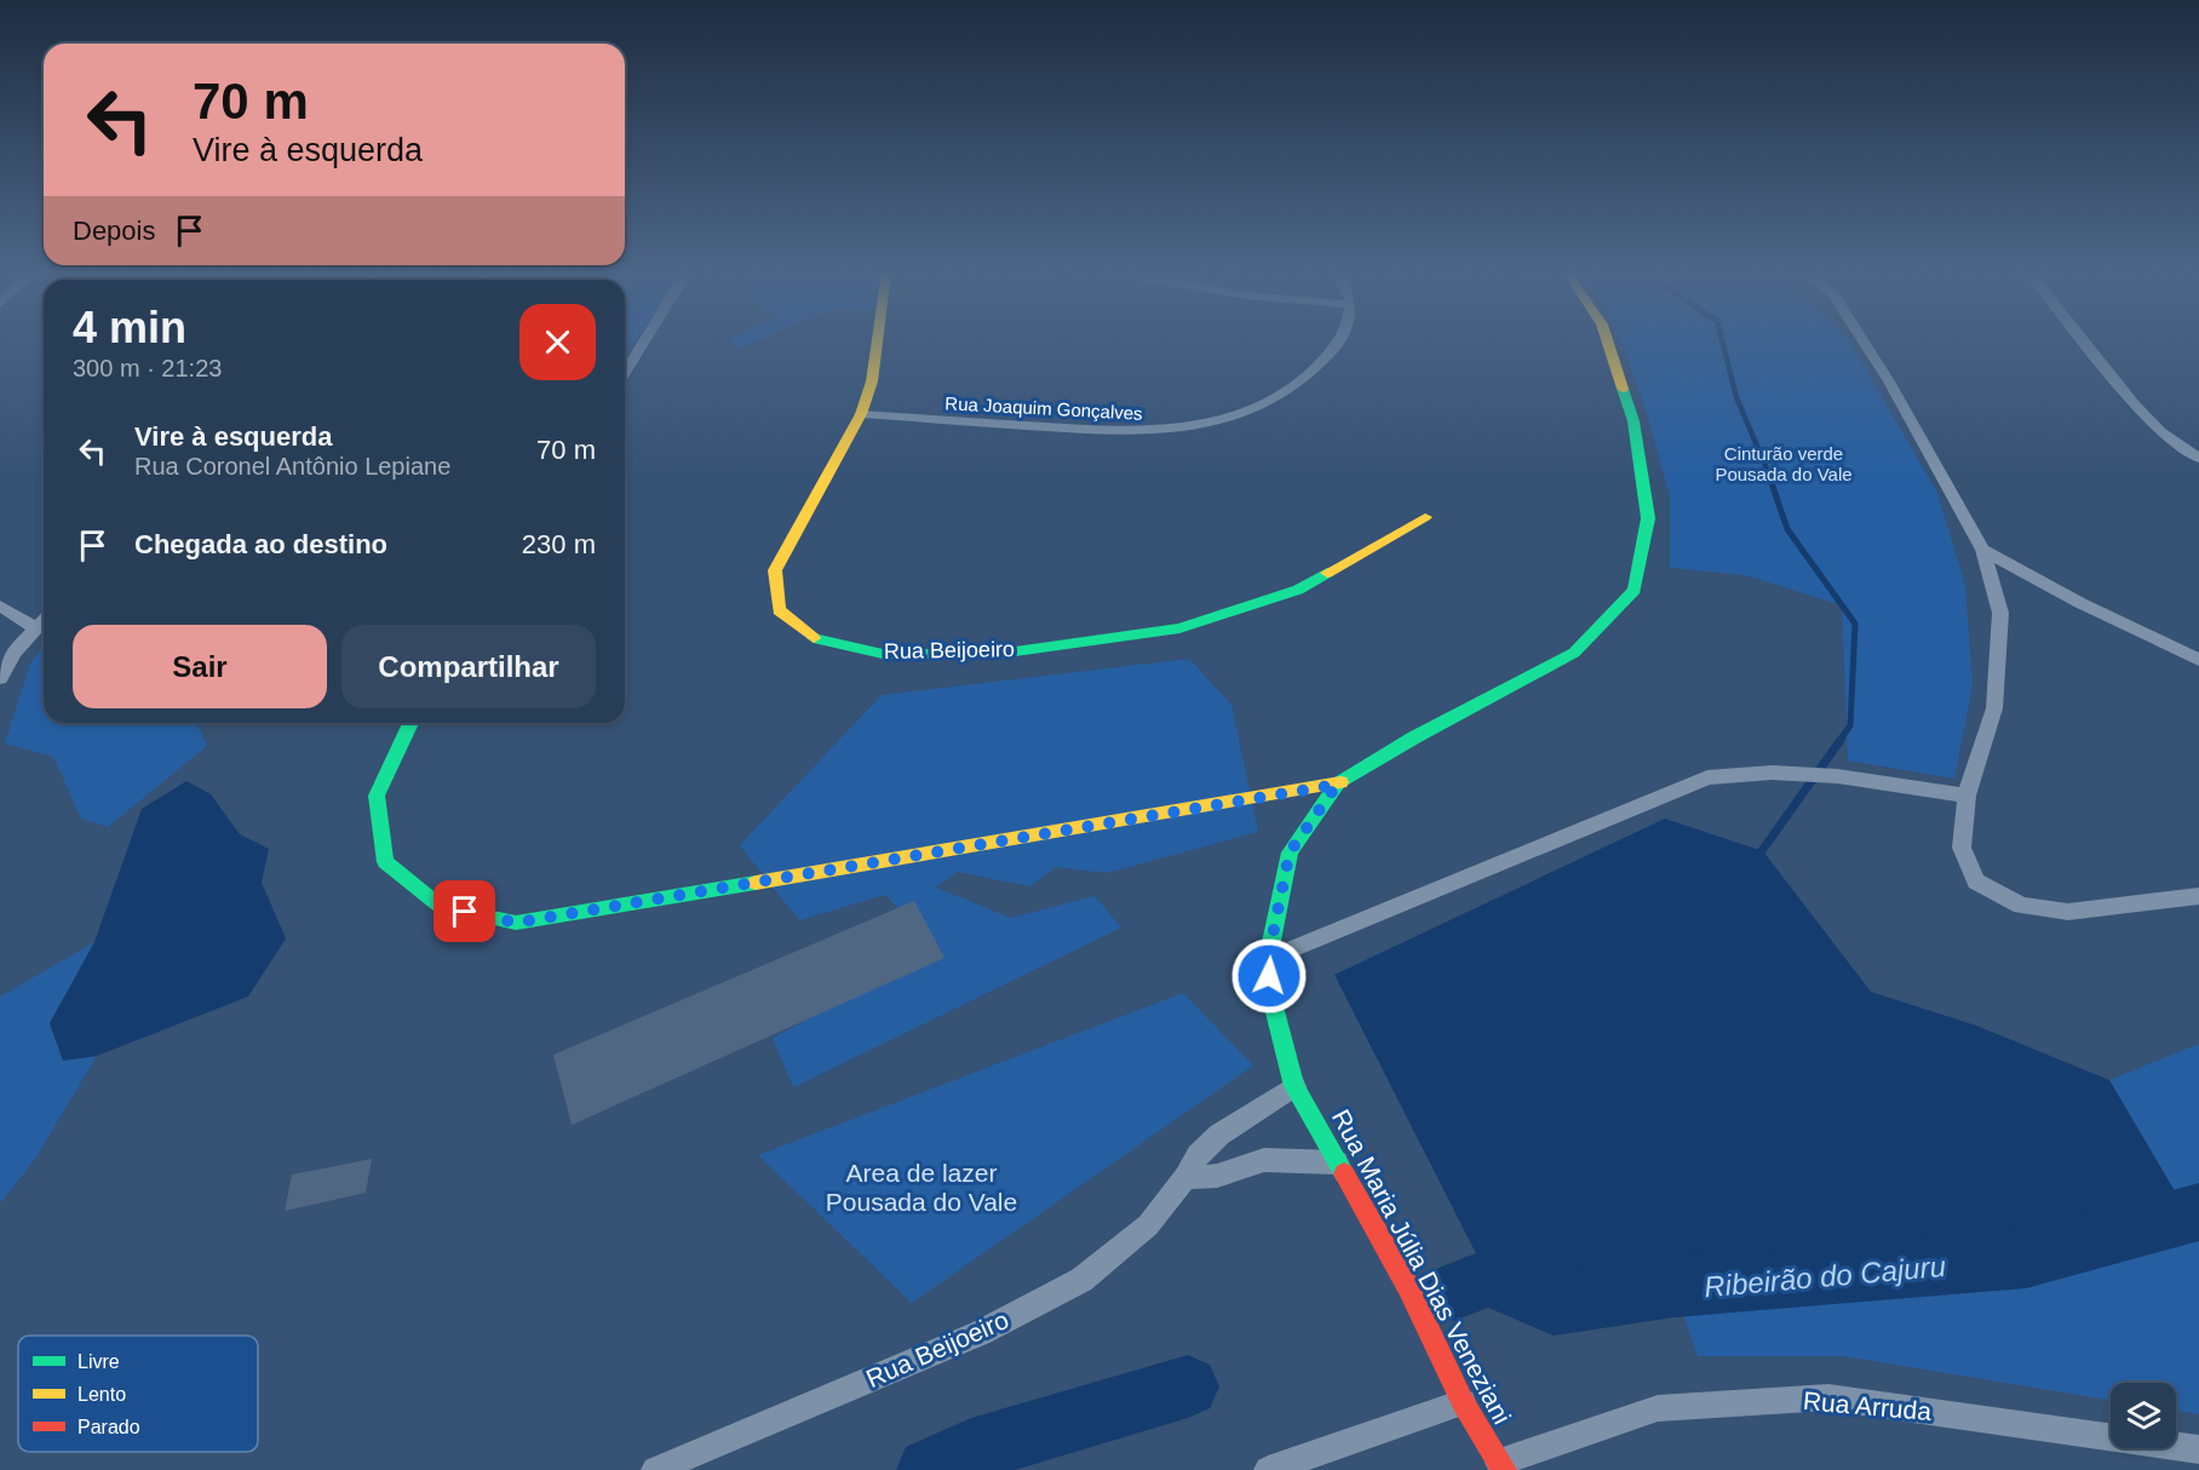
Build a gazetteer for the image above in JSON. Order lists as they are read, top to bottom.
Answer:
{
  "streets": {
    "street": [
      "Rua Joaquim Gonçalves",
      "Rua Beijoeiro",
      "Rua Maria Júlia Dias Veneziani",
      "Rua Arruda"
    ]
  },
  "crossings": [
    ["Rua Joaquim Gonçalves", "Rua Beijoeiro"],
    ["Rua Beijoeiro", "Rua Maria Júlia Dias Veneziani"],
    ["Rua Maria Júlia Dias Veneziani", "Rua Arruda"]
  ],
  "water": ["Ribeirão do Cajuru"],
  "parks": ["Cinturão verde Pousada do Vale", "Area de lazer Pousada do Vale"],
  "legend": ["Livre", "Lento", "Parado"],
  "page": {
    "turn": ["70 m", "Vire à esquerda"],
    "then": "Depois",
    "heading": ["4 min", "300 m · 21:23"],
    "list": [
      {
        "name": "Vire à esquerda",
        "note": "Rua Coronel Antônio Lepiane",
        "value": "70 m"
      },
      {
        "name": "Chegada ao destino",
        "value": "230 m"
      }
    ],
    "buttons": ["Sair", "Compartilhar"]
  }
}
